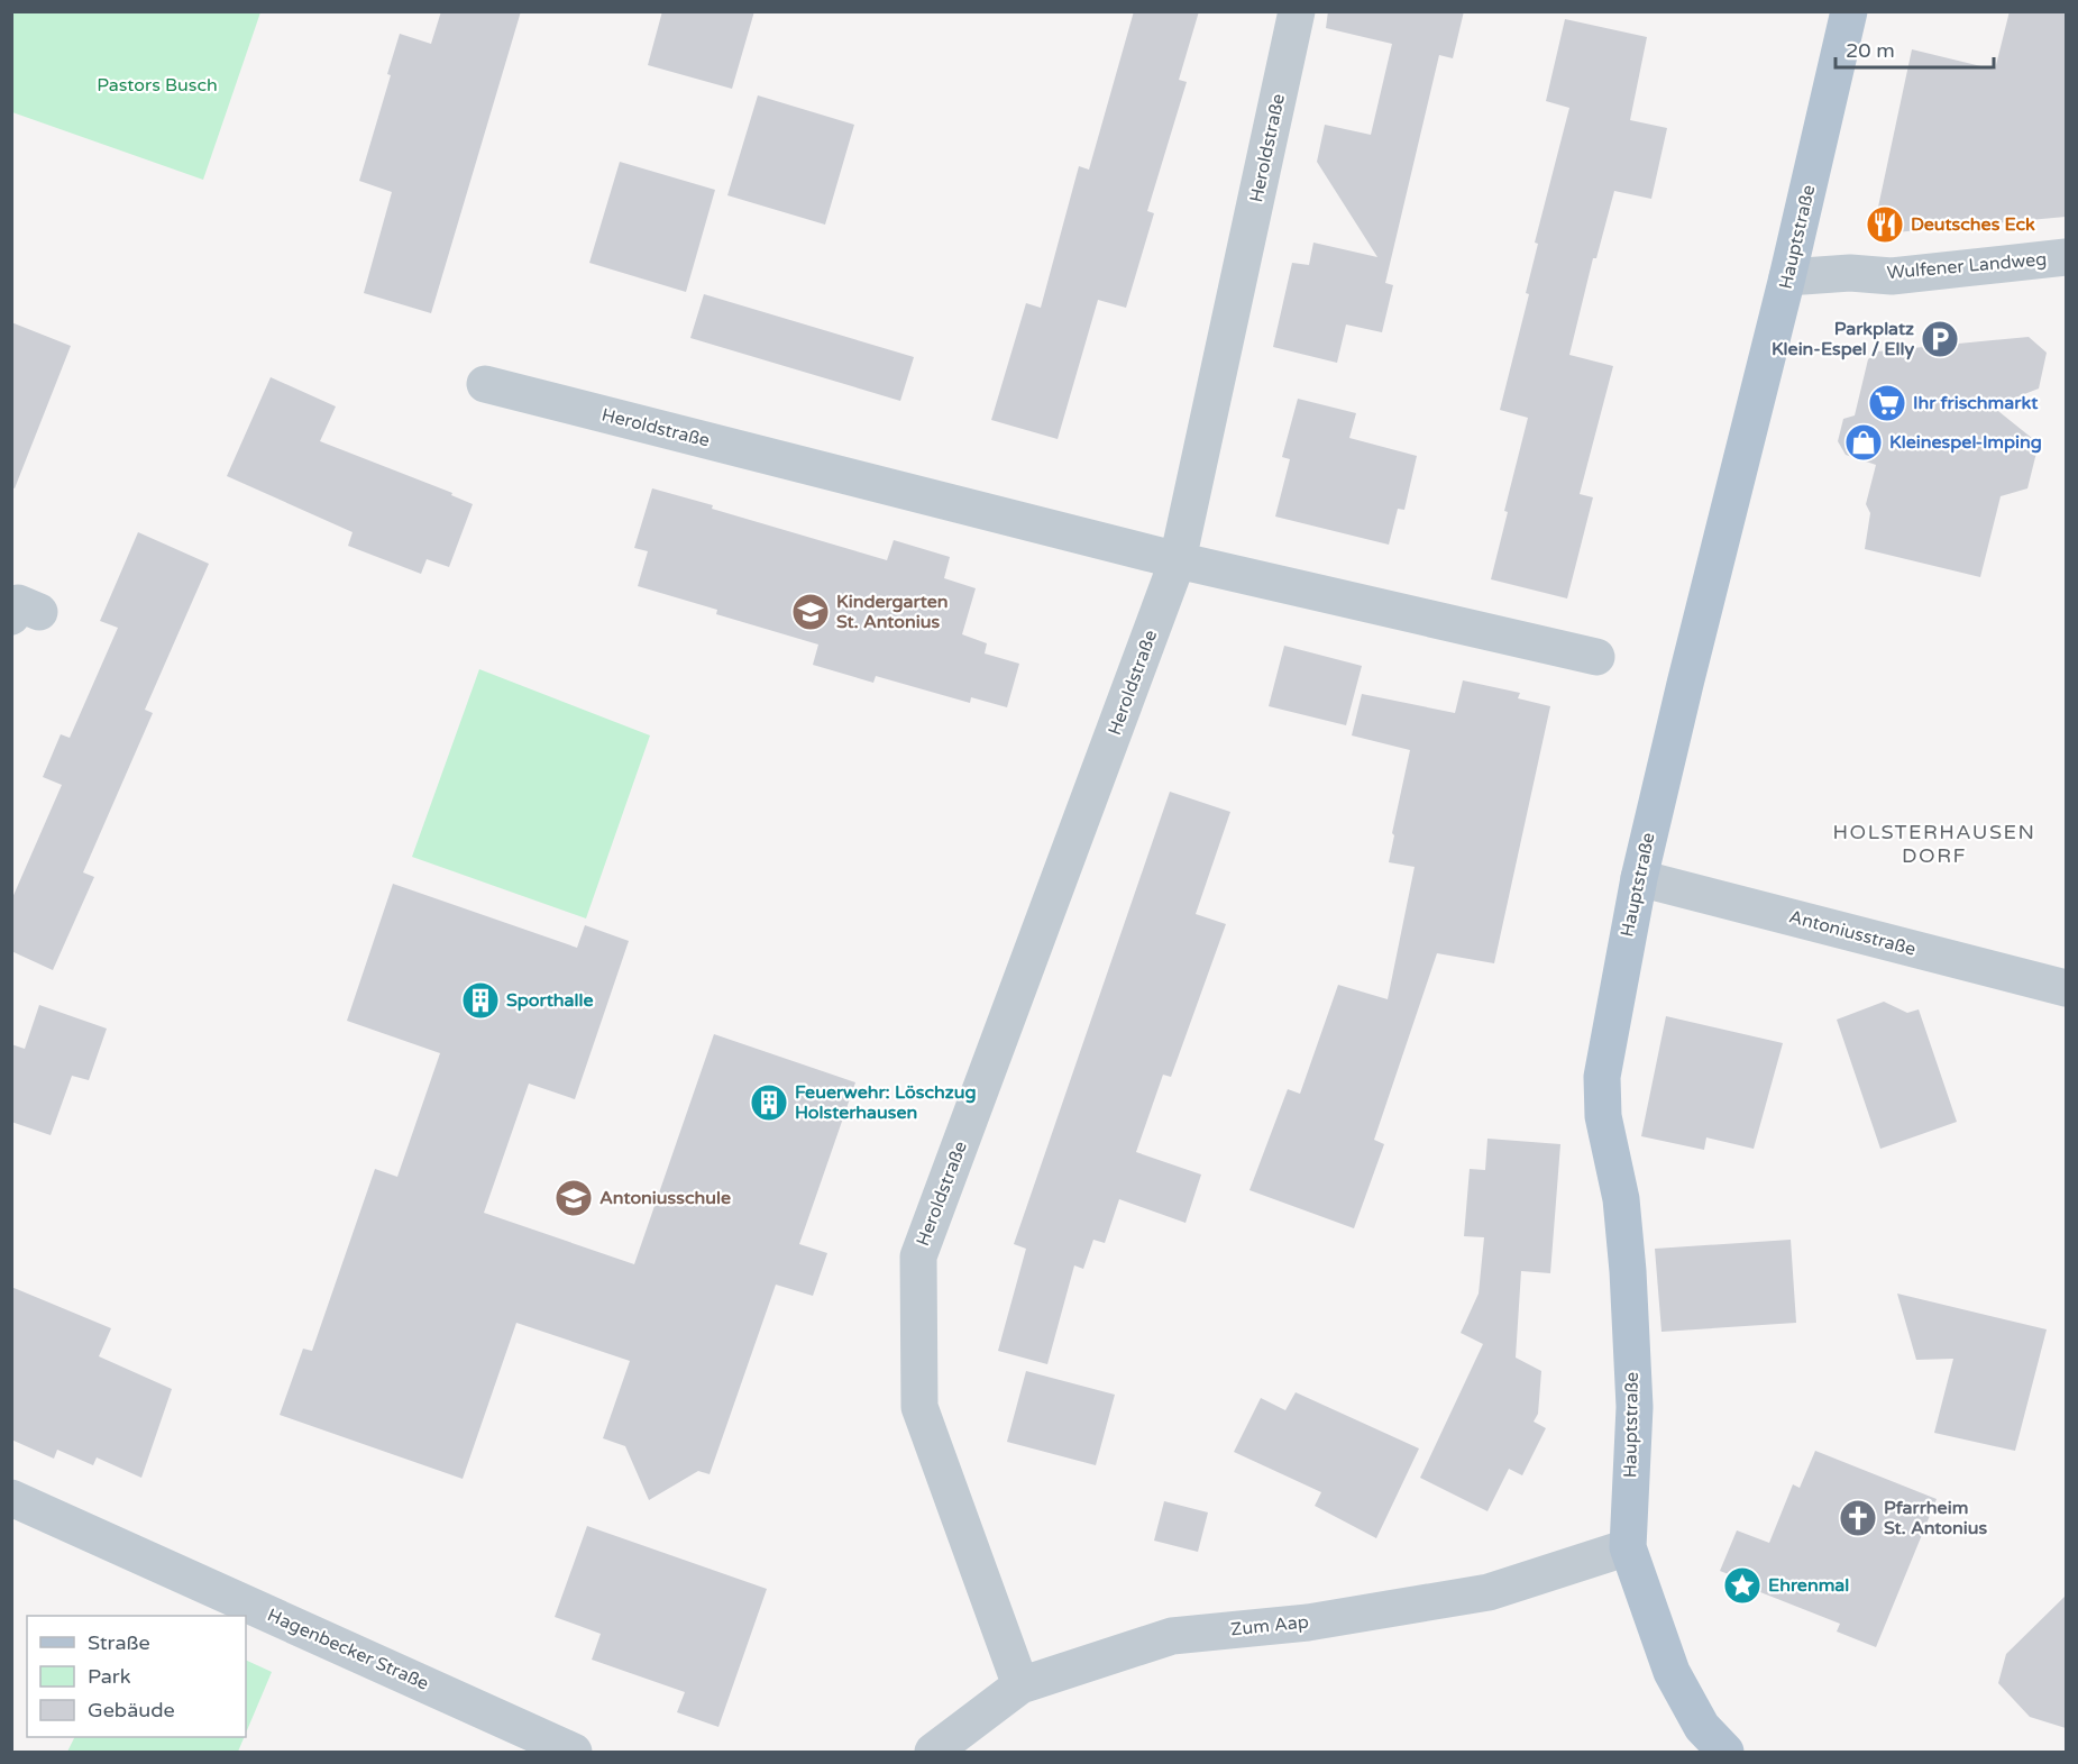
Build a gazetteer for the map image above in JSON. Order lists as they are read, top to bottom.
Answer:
{
  "streets": {
    "main road": ["Hauptstraße"],
    "street": [
      "Heroldstraße",
      "Wulfener Landweg",
      "Antoniusstraße",
      "Zum Aap",
      "Hagenbecker Straße"
    ]
  },
  "crossings": [
    ["Heroldstraße", "Zum Aap"],
    ["Hauptstraße", "Wulfener Landweg"],
    ["Hauptstraße", "Antoniusstraße"],
    ["Hauptstraße", "Zum Aap"]
  ],
  "districts": ["HOLSTERHAUSEN DORF"],
  "parks": ["Pastors Busch"],
  "places": {
    "restaurant": ["Deutsches Eck"],
    "parking": ["Parkplatz Klein-Espel / Elly"],
    "supermarket": ["Ihr frischmarkt"],
    "shop": ["Kleinespel-Imping"],
    "school or university": ["Kindergarten St. Antonius", "Antoniusschule"],
    "building": ["Sporthalle", "Feuerwehr: Löschzug Holsterhausen"],
    "church": ["Pfarrheim St. Antonius"],
    "place": ["Ehrenmal"]
  },
  "legend": ["Straße", "Park", "Gebäude"],
  "scale_bar": "20 m"
}
